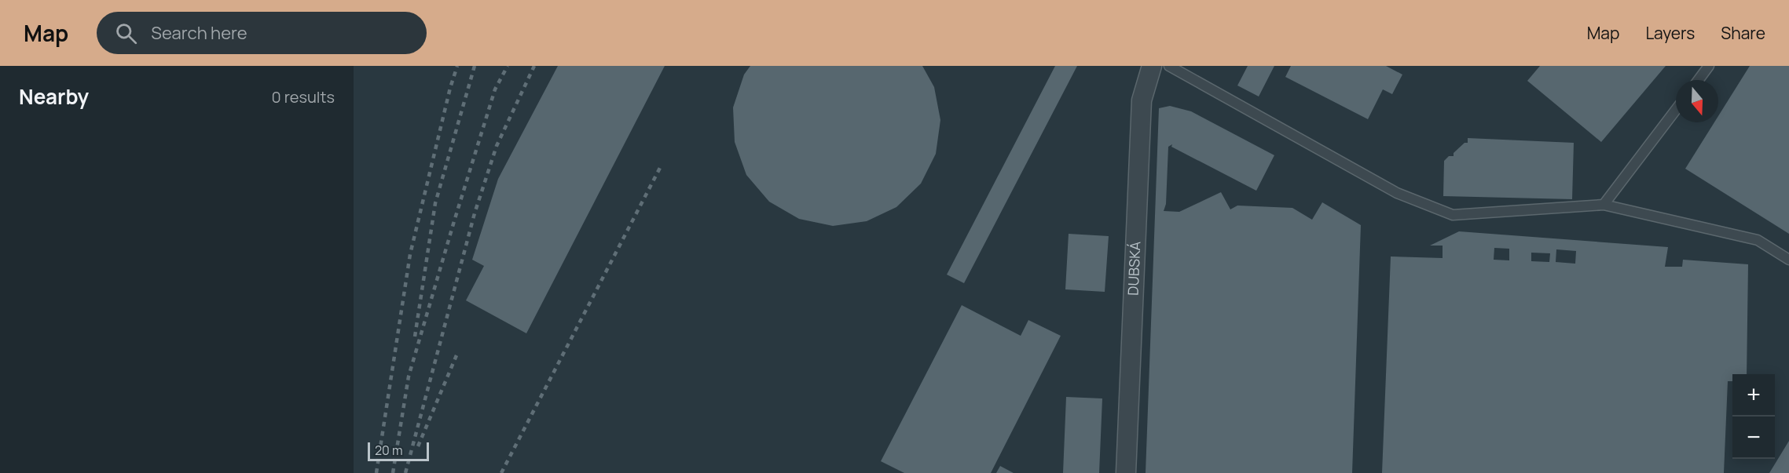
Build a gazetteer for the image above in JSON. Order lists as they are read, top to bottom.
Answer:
{
  "streets": {
    "street": ["DUBSKÁ"]
  },
  "scale_bar": "20 m",
  "north": "bottom",
  "page": {
    "header": "Map",
    "search": "Search here",
    "nav": ["Map", "Layers", "Share"],
    "heading": ["Nearby", "0 results"],
    "map_buttons": ["+", "−"],
    "scale": "20 m"
  }
}
